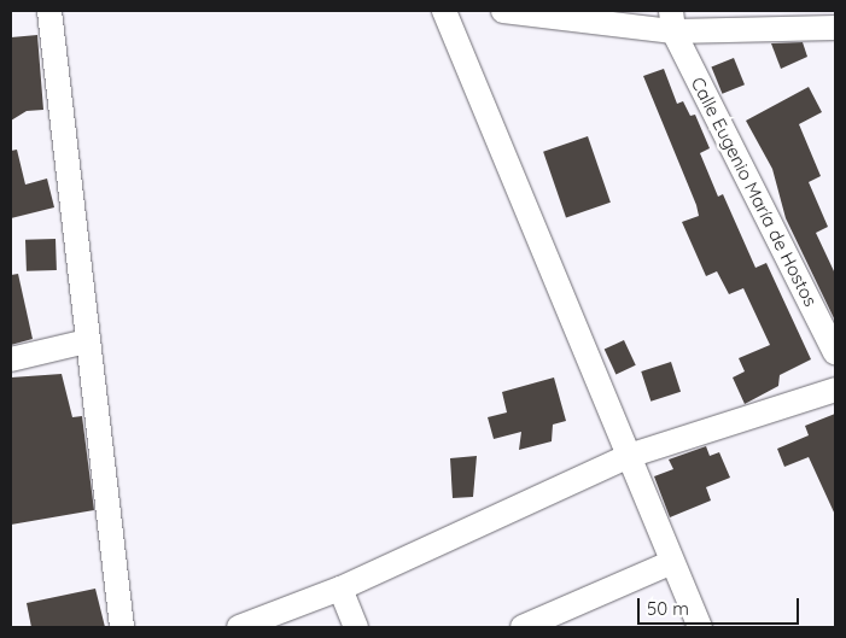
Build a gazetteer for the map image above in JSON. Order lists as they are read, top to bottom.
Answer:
{
  "streets": {
    "street": ["Calle Eugenio María de Hostos"]
  },
  "scale_bar": "50 m"
}
